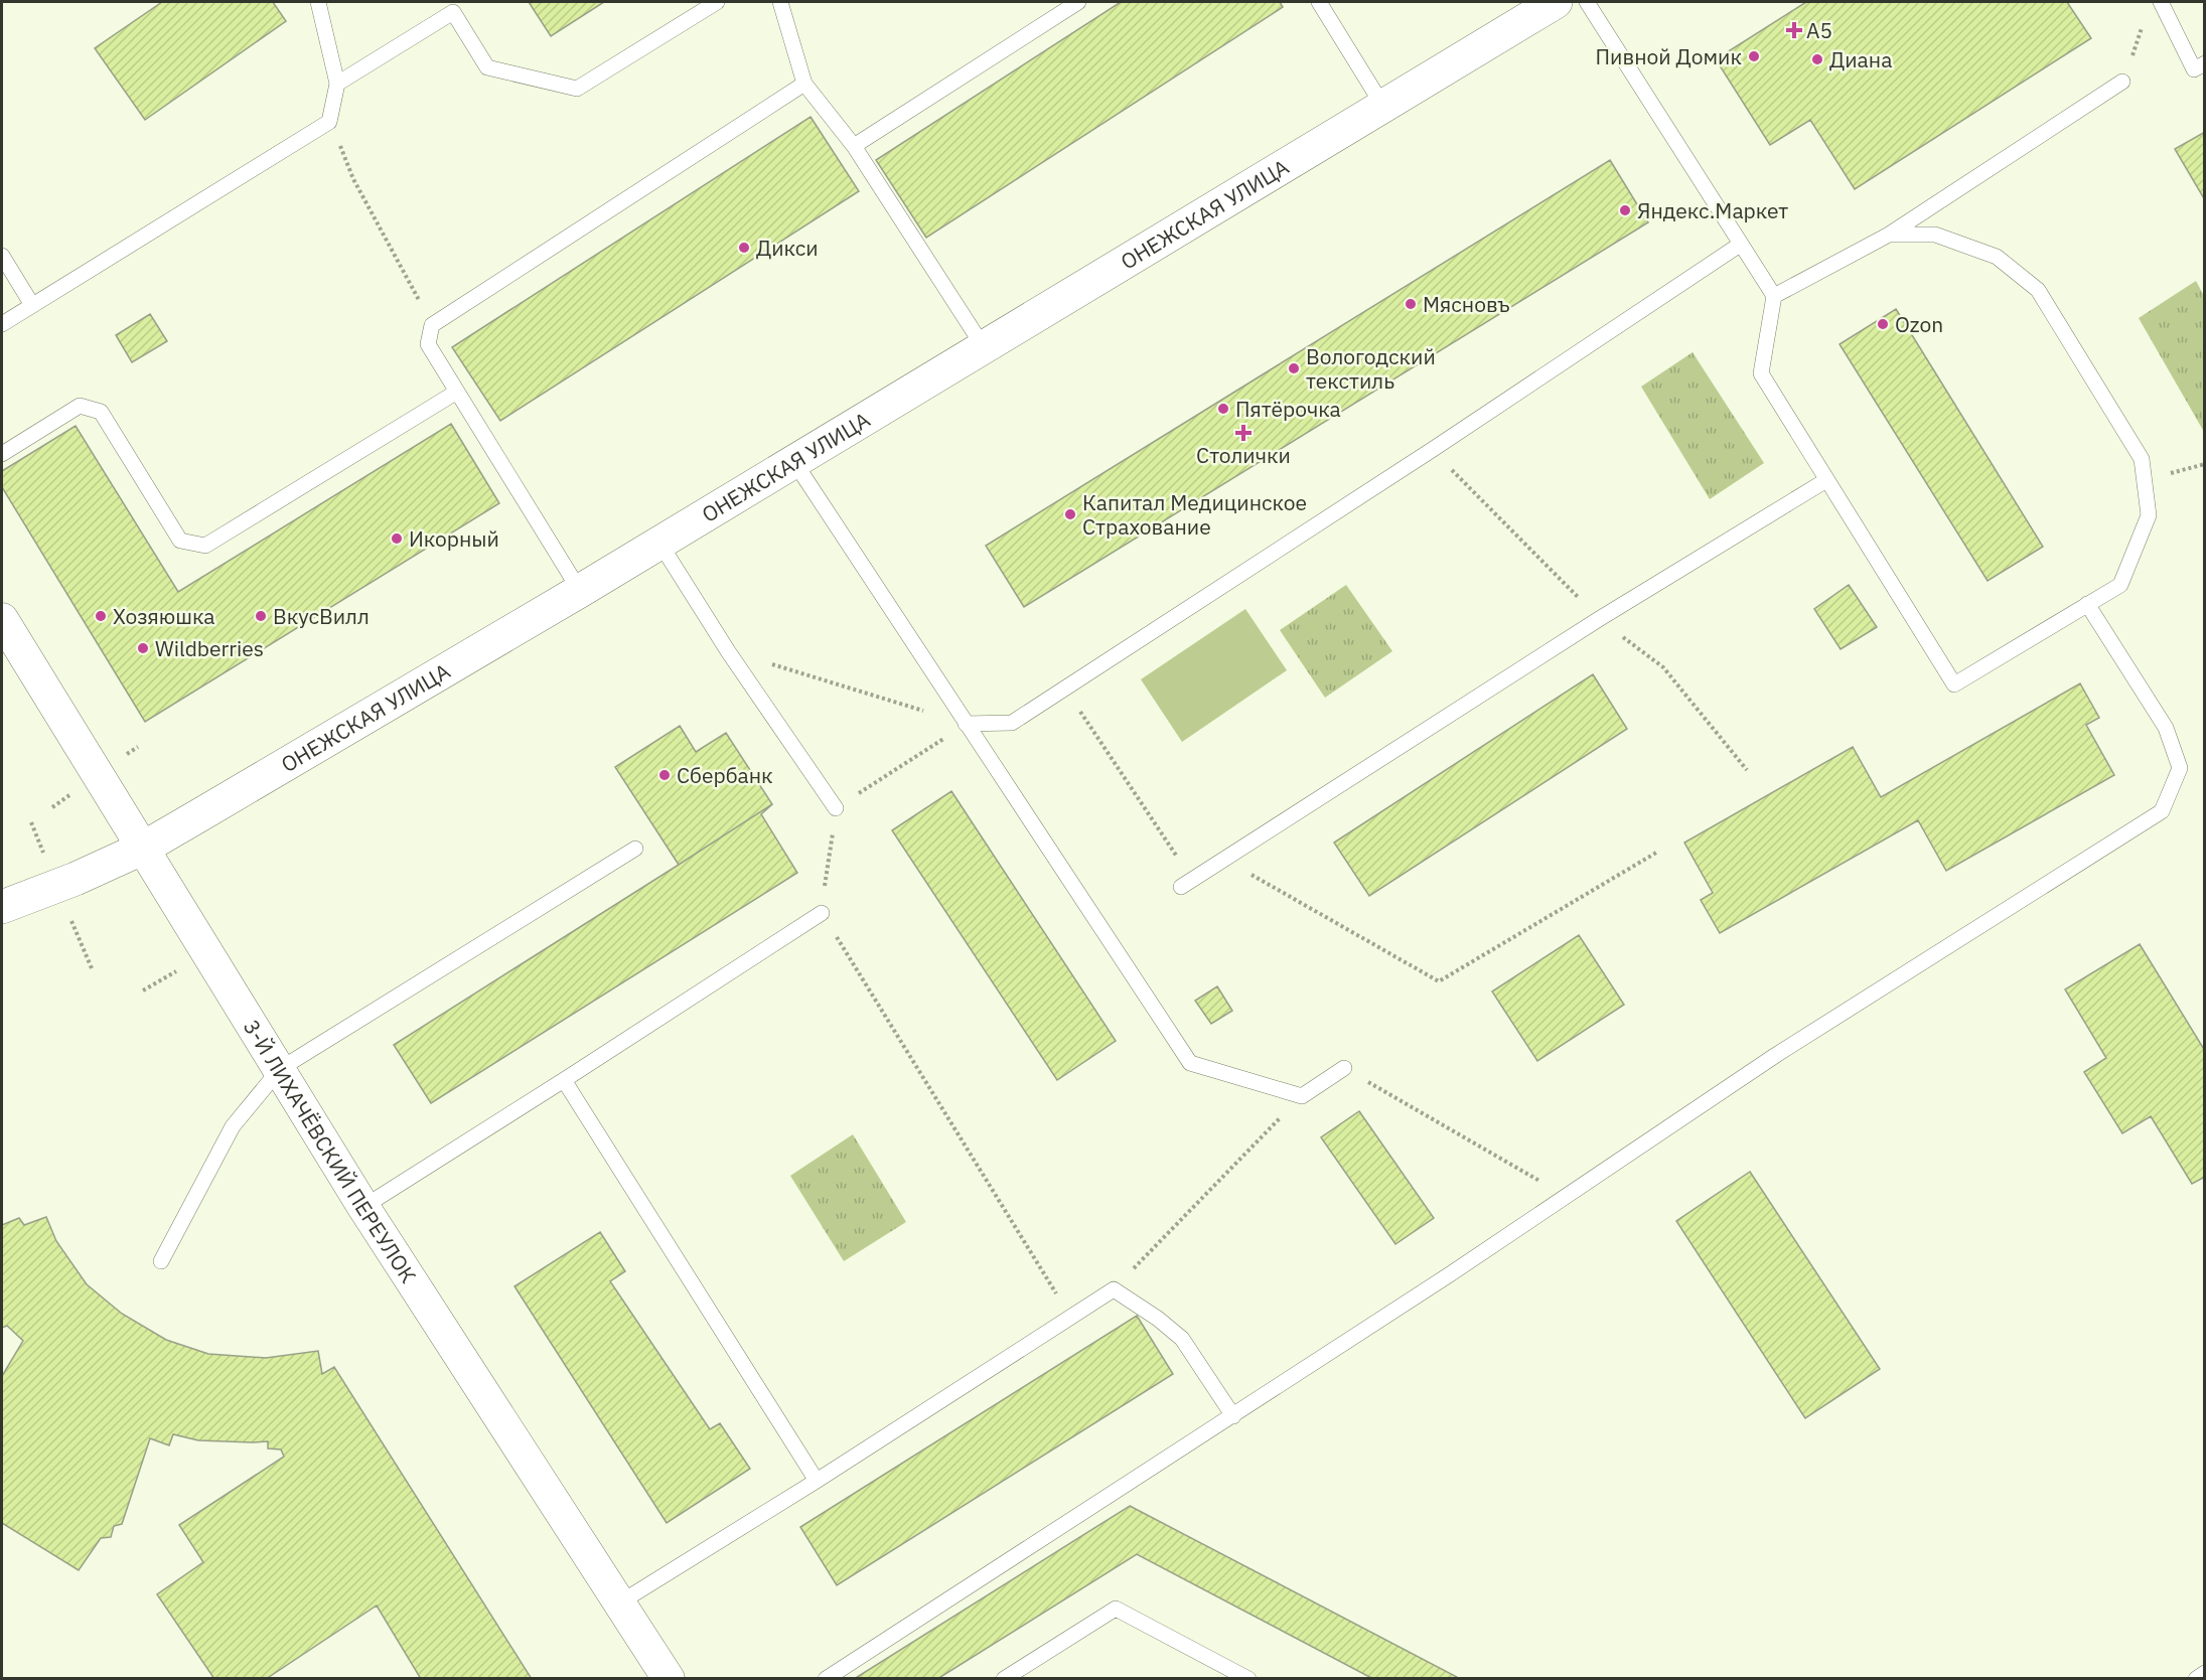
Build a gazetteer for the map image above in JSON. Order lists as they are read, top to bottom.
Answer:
{
  "streets": {
    "main road": ["ОНЕЖСКАЯ УЛИЦА"],
    "street": ["3-Й ЛИХАЧЁВСКИЙ ПЕРЕУЛОК"]
  },
  "crossings": [
    ["ОНЕЖСКАЯ УЛИЦА", "3-Й ЛИХАЧЁВСКИЙ ПЕРЕУЛОК"]
  ],
  "places": {
    "health": ["А5", "Столички"],
    "other": [
      "Пивной Домик",
      "Диана",
      "Яндекс.Маркет",
      "Дикси",
      "Мясновъ",
      "Ozon",
      "Вологодский текстиль",
      "Пятёрочка",
      "Капитал Медицинское Страхование",
      "Икорный",
      "Хозяюшка",
      "ВкусВилл",
      "Wildberries",
      "Сбербанк"
    ]
  }
}
